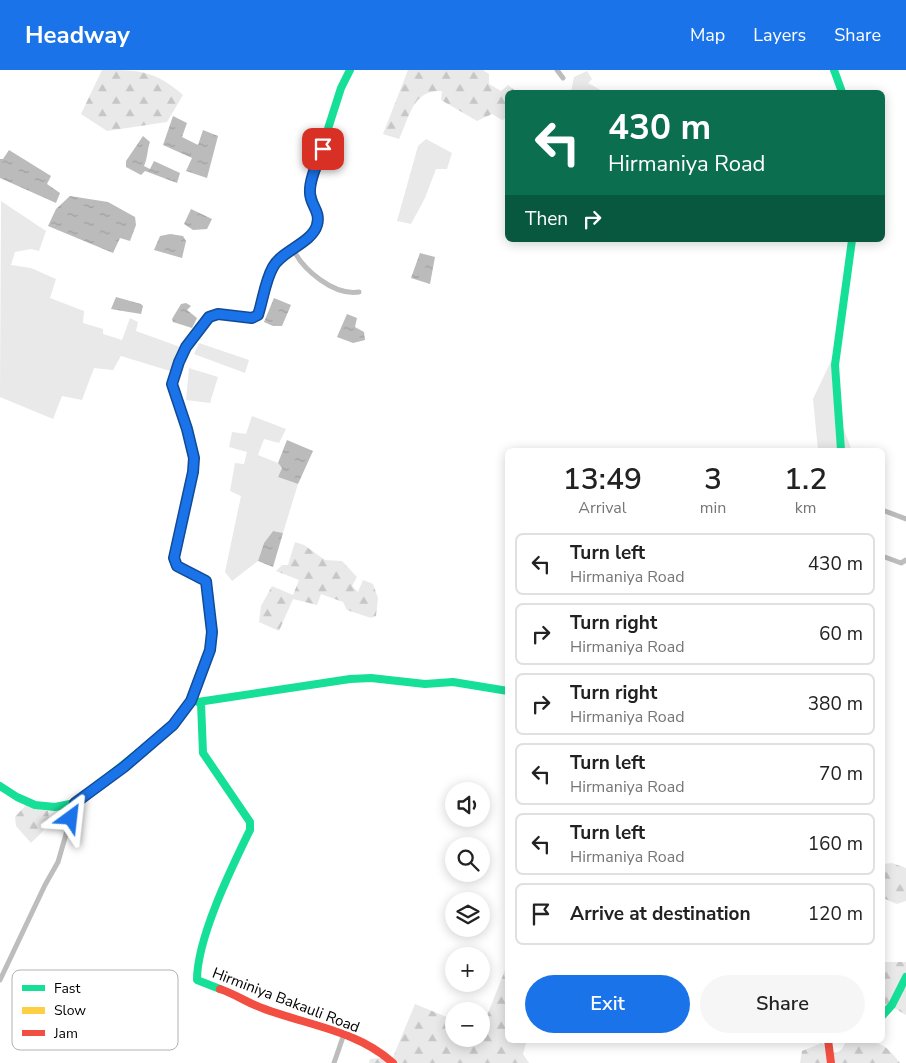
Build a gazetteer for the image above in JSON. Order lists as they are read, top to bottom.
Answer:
{
  "streets": {
    "street": ["Hirminiya Bakauli Road"]
  },
  "legend": ["Fast", "Slow", "Jam"],
  "page": {
    "header": "Headway",
    "nav": ["Map", "Layers", "Share"],
    "turn": ["430 m", "Hirmaniya Road"],
    "then": "Then",
    "eta": [
      "13:49",
      "Arrival",
      "3",
      "min",
      "1.2",
      "km"
    ],
    "list": [
      {
        "name": "Turn left",
        "note": "Hirmaniya Road",
        "value": "430 m"
      },
      {
        "name": "Turn right",
        "note": "Hirmaniya Road",
        "value": "60 m"
      },
      {
        "name": "Turn right",
        "note": "Hirmaniya Road",
        "value": "380 m"
      },
      {
        "name": "Turn left",
        "note": "Hirmaniya Road",
        "value": "70 m"
      },
      {
        "name": "Turn left",
        "note": "Hirmaniya Road",
        "value": "160 m"
      },
      {
        "name": "Arrive at destination",
        "value": "120 m"
      }
    ],
    "map_buttons": ["+", "−"],
    "buttons": ["Exit", "Share"]
  }
}
